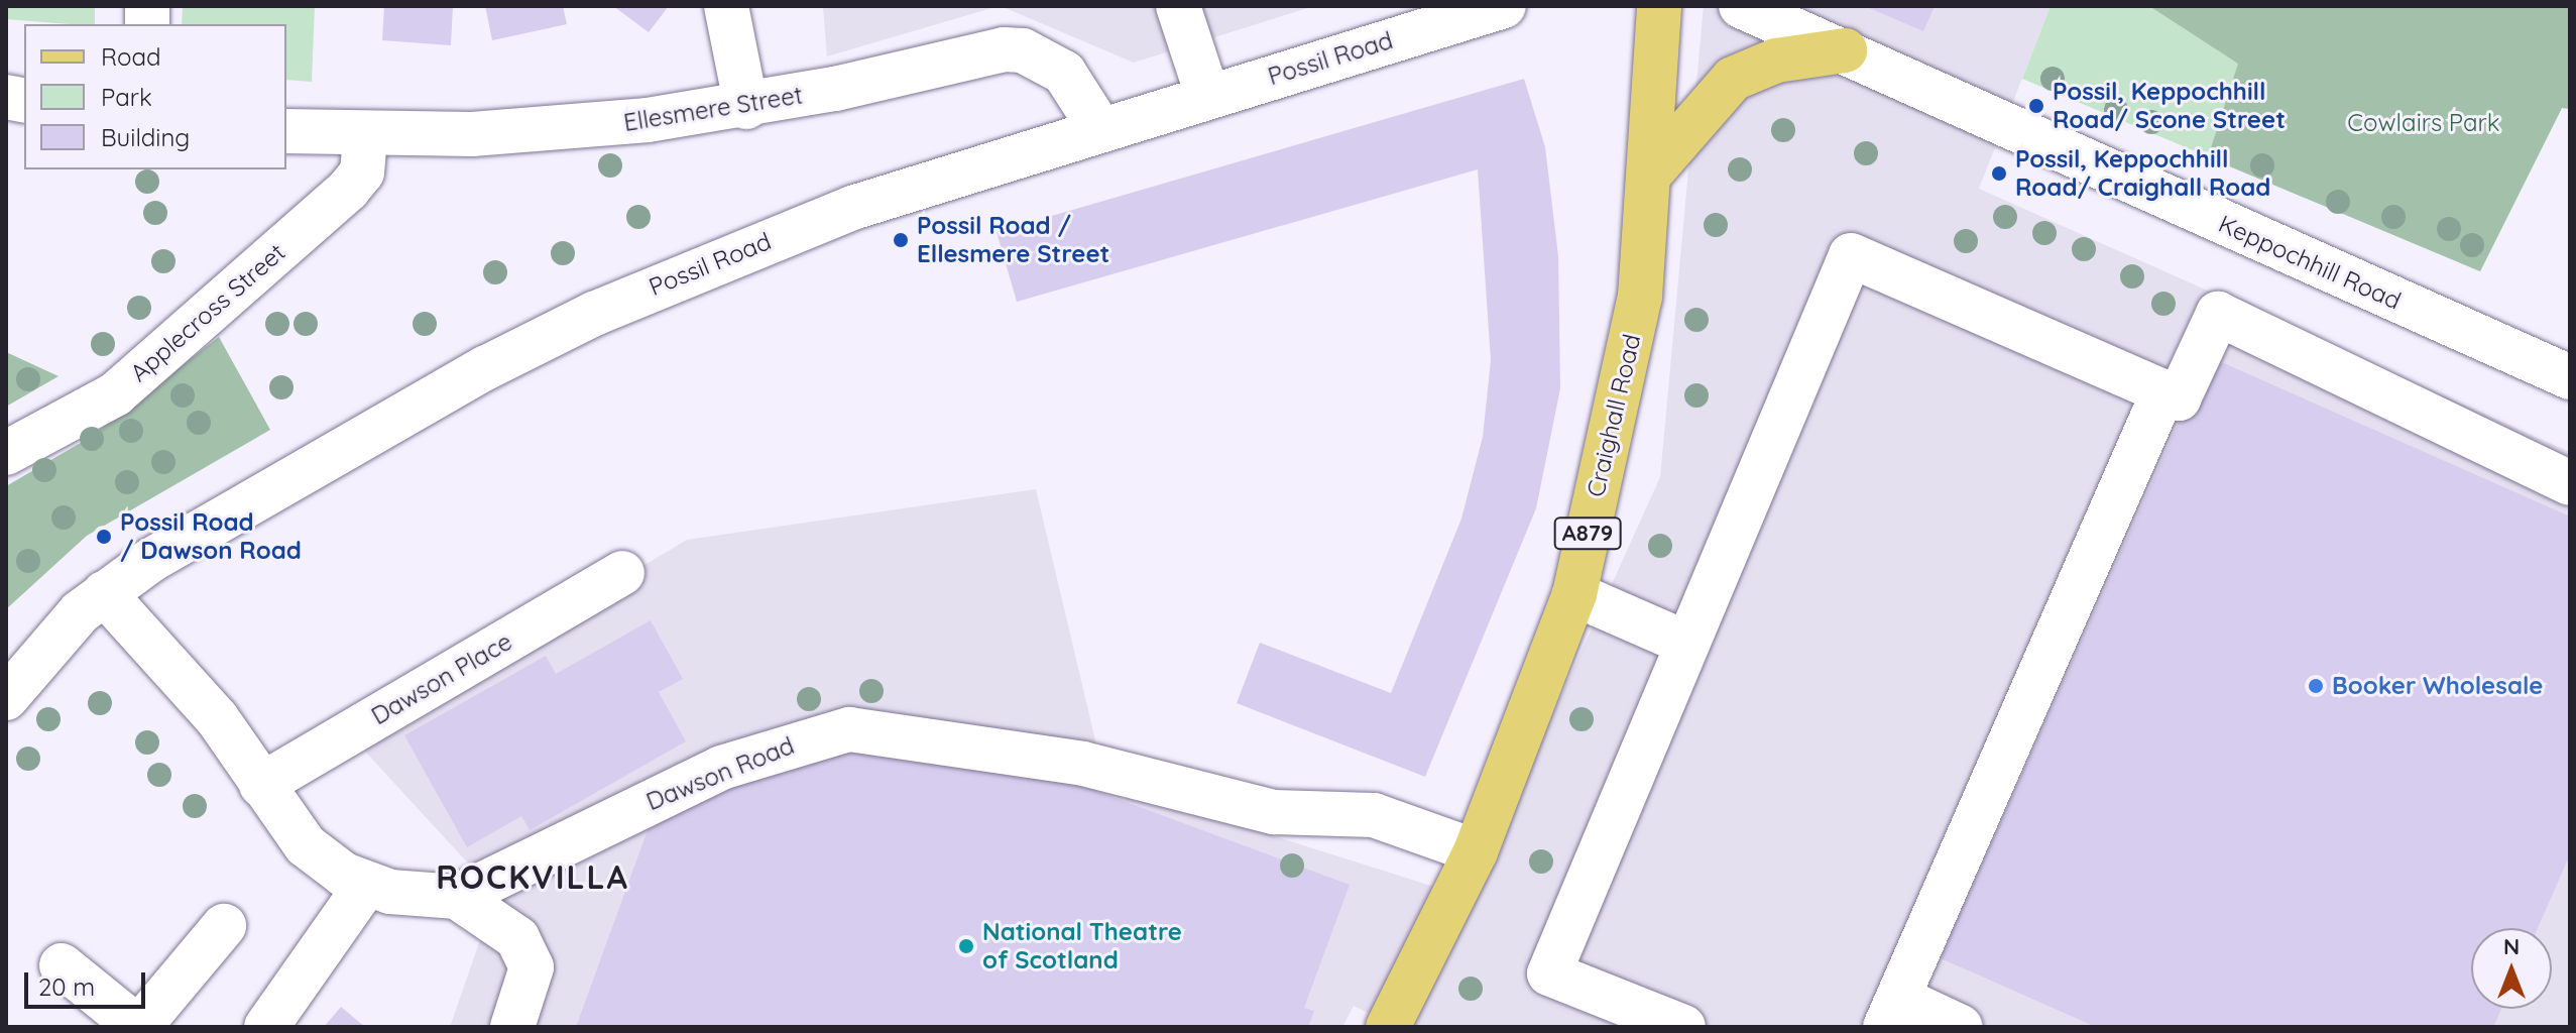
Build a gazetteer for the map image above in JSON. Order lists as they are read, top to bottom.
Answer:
{
  "streets": {
    "main road": ["Craighall Road", "A879"],
    "street": [
      "Possil Road",
      "Ellesmere Street",
      "Keppochhill Road",
      "Applecross Street",
      "Dawson Place",
      "Dawson Road"
    ]
  },
  "crossings": [
    ["Possil Road", "Ellesmere Street"],
    ["Ellesmere Street", "Applecross Street"],
    ["Craighall Road", "Dawson Road"]
  ],
  "districts": ["ROCKVILLA"],
  "parks": ["Cowlairs Park"],
  "places": [
    "Possil, Keppochhill Road/ Scone Street",
    "Possil, Keppochhill Road/ Craighall Road",
    "Possil Road / Ellesmere Street",
    "Possil Road / Dawson Road",
    "Booker Wholesale",
    "National Theatre of Scotland"
  ],
  "legend": ["Road", "Park", "Building"],
  "scale_bar": "20 m",
  "north": "top"
}
